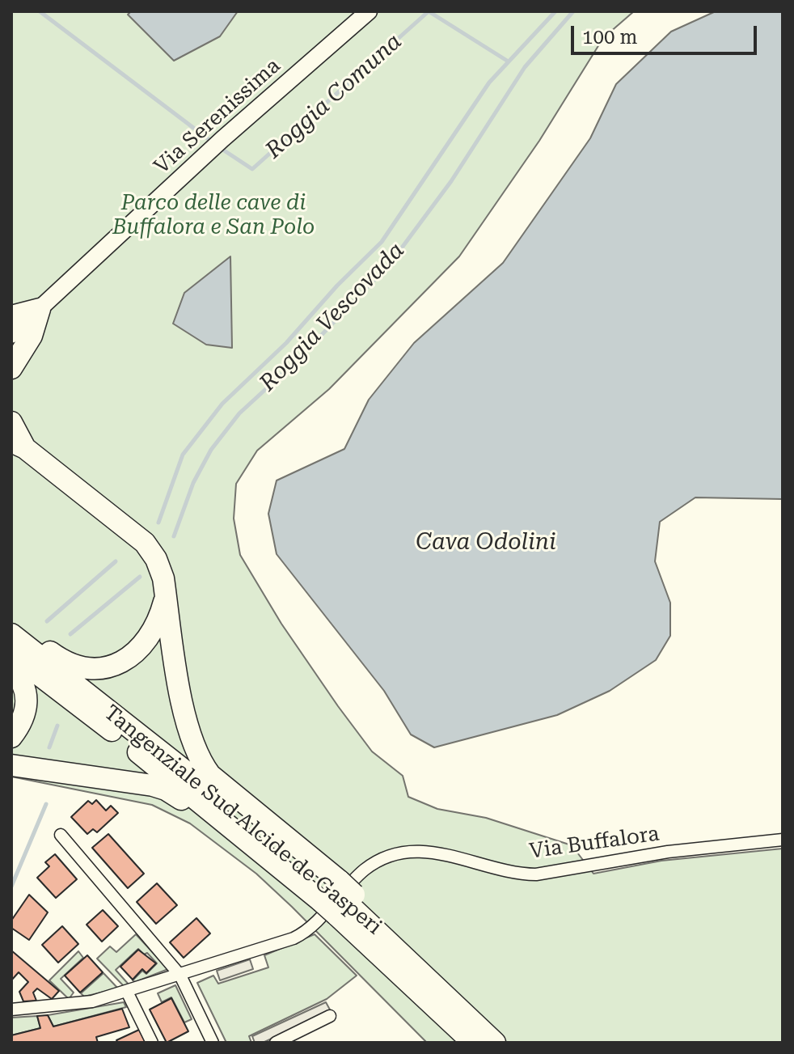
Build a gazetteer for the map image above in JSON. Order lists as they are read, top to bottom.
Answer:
{
  "streets": {
    "highway": ["Tangenziale Sud Alcide de Gasperi"],
    "main road": ["Via Serenissima"],
    "street": ["Via Buffalora"]
  },
  "water": ["Roggia Comuna", "Roggia Vescovada", "Cava Odolini"],
  "parks": ["Parco delle cave di Buffalora e San Polo"],
  "scale_bar": "100 m"
}
